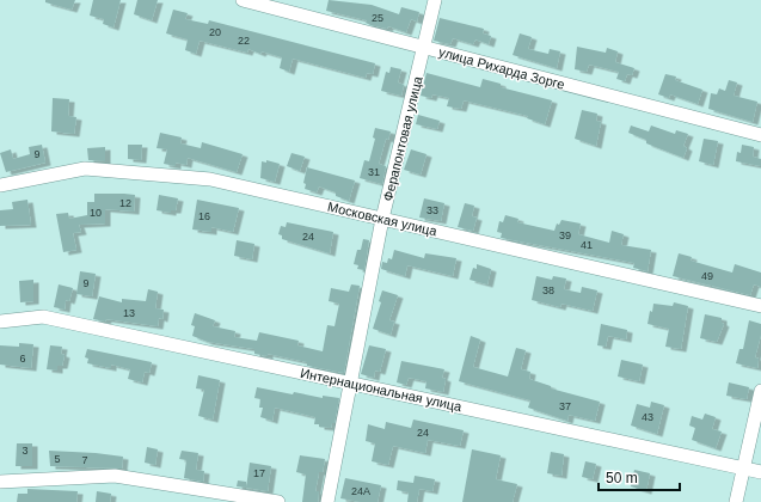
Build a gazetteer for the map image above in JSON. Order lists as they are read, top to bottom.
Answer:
{
  "streets": {
    "street": [
      "улица Рихарда Зорге",
      "Ферапонтовая улица",
      "Московская улица",
      "Интернациональная улица"
    ]
  },
  "crossings": [
    ["улица Рихарда Зорге", "Ферапонтовая улица"],
    ["Ферапонтовая улица", "Московская улица"],
    ["Ферапонтовая улица", "Интернациональная улица"]
  ],
  "house_numbers": [
    "25",
    "20",
    "22",
    "9",
    "31",
    "12",
    "33",
    "10",
    "16",
    "39",
    "24",
    "41",
    "49",
    "9",
    "38",
    "13",
    "6",
    "37",
    "43",
    "24",
    "3",
    "5",
    "7",
    "17",
    "24А"
  ],
  "scale_bar": "50 m"
}
